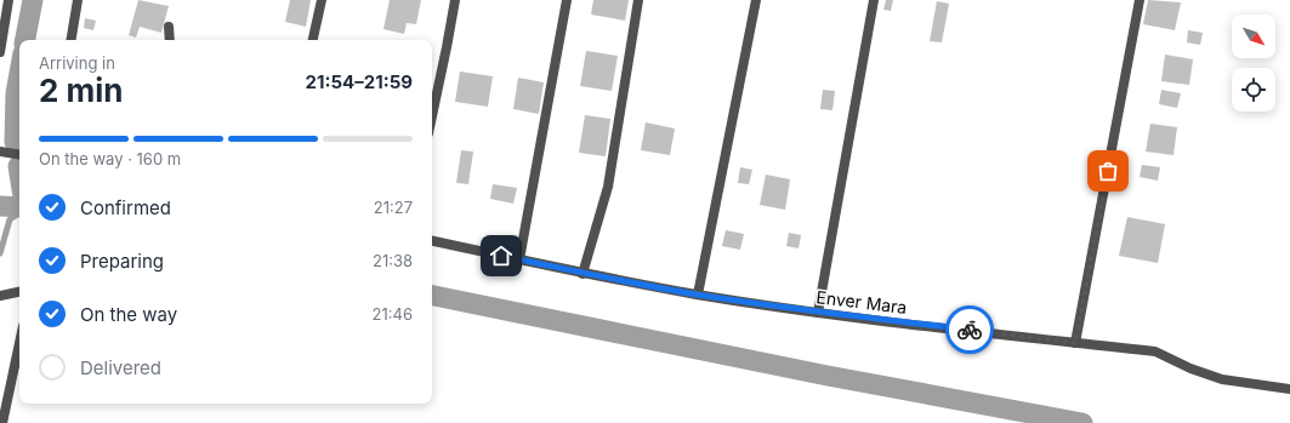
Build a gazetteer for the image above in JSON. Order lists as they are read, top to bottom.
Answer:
{
  "streets": {
    "street": ["Enver Mara"]
  },
  "north": "bottom right",
  "page": {
    "heading": ["2 min", "Arriving in", "21:54–21:59"],
    "bar": "On the way · 160 m",
    "list": [
      ["Confirmed", "21:27"],
      ["Preparing", "21:38"],
      ["On the way", "21:46"],
      "Delivered"
    ]
  }
}
